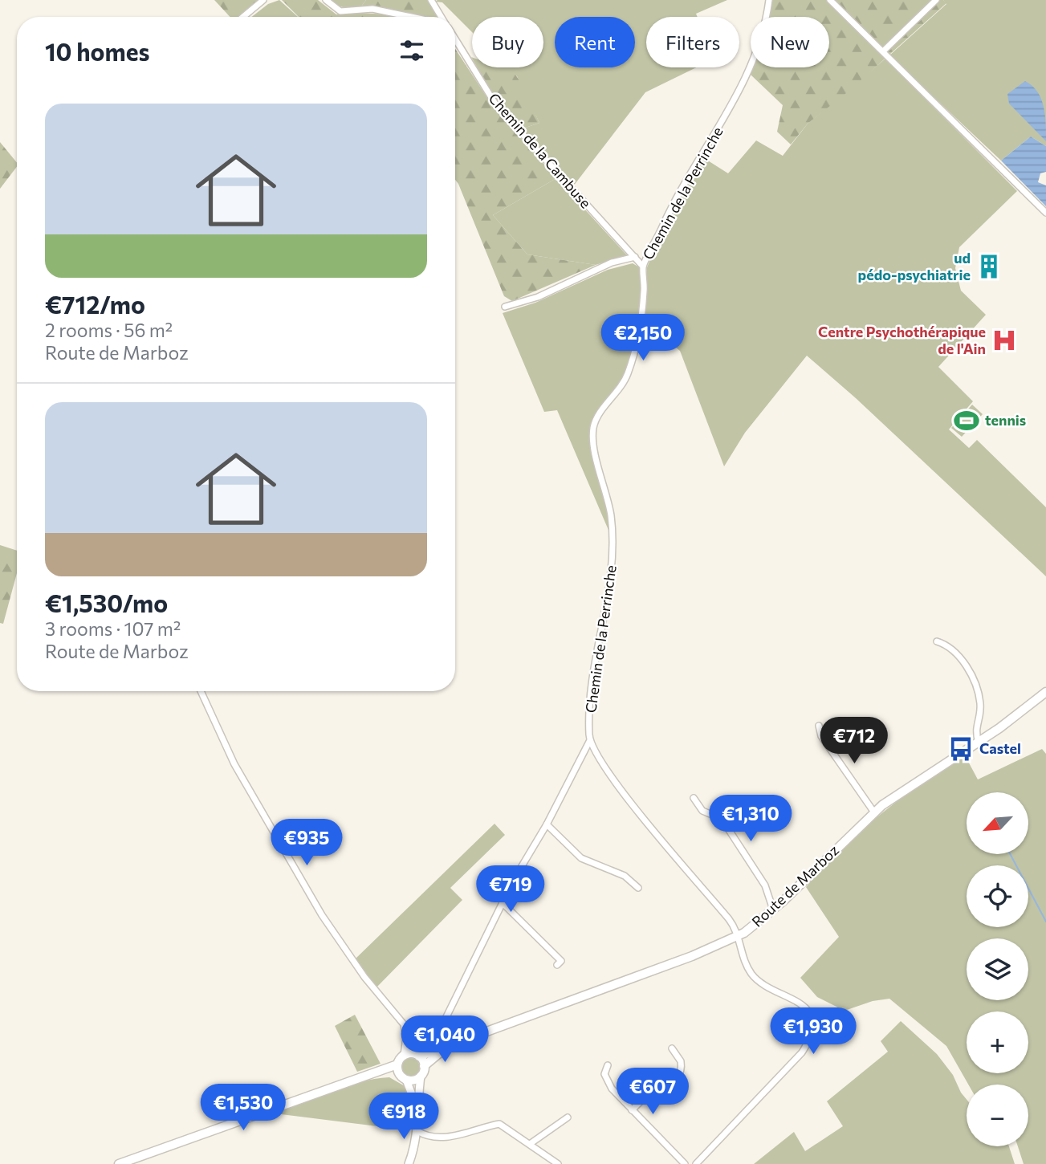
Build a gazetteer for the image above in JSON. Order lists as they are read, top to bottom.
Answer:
{
  "streets": {
    "main road": ["Route de Marboz"],
    "street": ["Chemin de la Cambuse", "Chemin de la Perrinche"]
  },
  "crossings": [
    ["Chemin de la Cambuse", "Chemin de la Perrinche"]
  ],
  "places": {
    "building": ["ud pédo-psychiatrie"],
    "hospital": ["Centre Psychothérapique de l'Ain"],
    "sports": ["tennis"],
    "bus stop": ["Castel"]
  },
  "north": "bottom left",
  "page": {
    "chip": [
      "Buy",
      "Rent",
      "Filters",
      "New"
    ],
    "heading": "10 homes",
    "list": [
      {
        "name": "€712/mo",
        "note": "2 rooms · 56 m² · Route de Marboz"
      },
      {
        "name": "€1,530/mo",
        "note": "3 rooms · 107 m² · Route de Marboz"
      }
    ],
    "price": [
      "€2,150",
      "€712",
      "€1,310",
      "€935",
      "€719",
      "€1,930",
      "€1,040",
      "€607",
      "€1,530",
      "€918"
    ],
    "map_buttons": ["+", "−"]
  }
}
